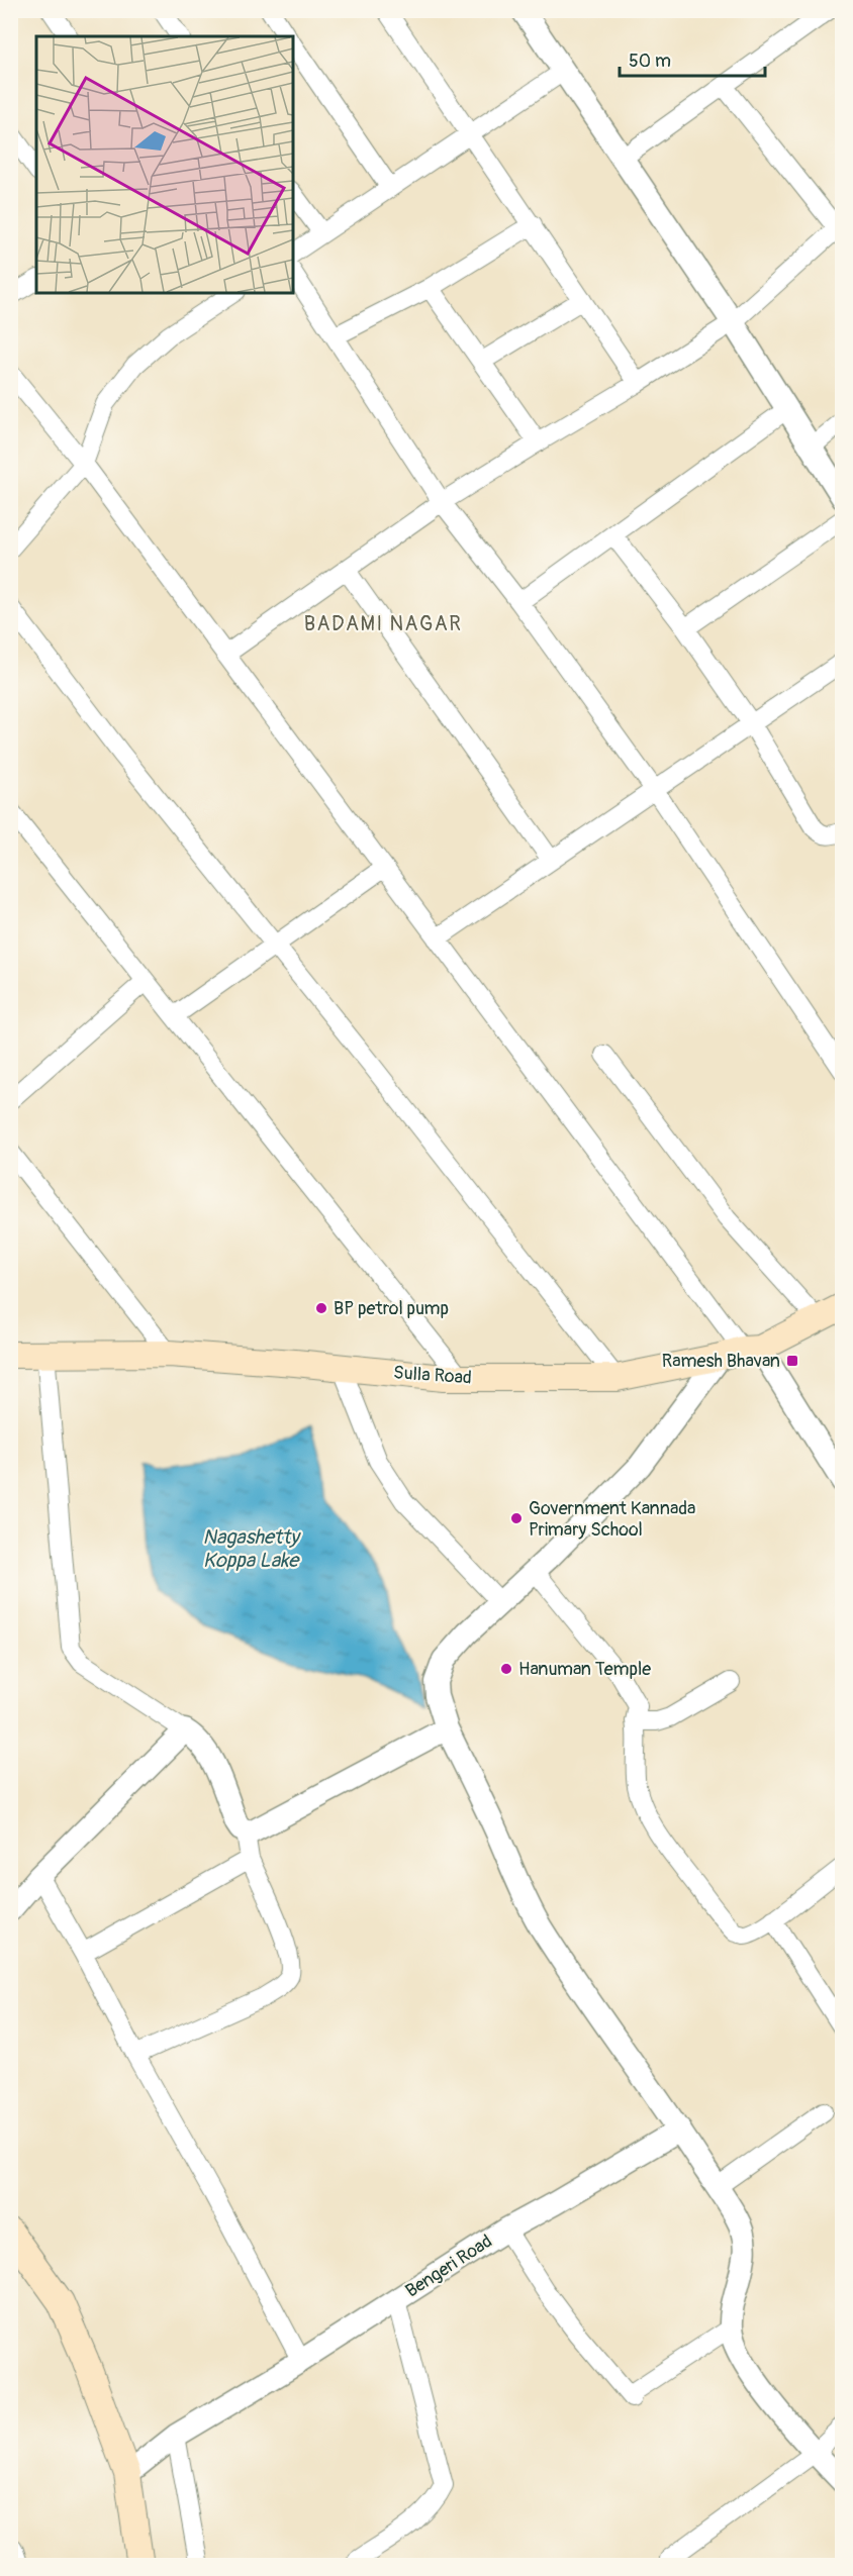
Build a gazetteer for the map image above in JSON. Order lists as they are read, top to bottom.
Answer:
{
  "streets": {
    "main road": ["Sulla Road"],
    "street": ["Bengeri Road"]
  },
  "districts": ["BADAMI NAGAR"],
  "water": ["Nagashetty Koppa Lake"],
  "places": {
    "other": ["BP petrol pump", "Government Kannada Primary School", "Hanuman Temple"],
    "transit": ["Ramesh Bhavan"]
  },
  "scale_bar": "50 m"
}
